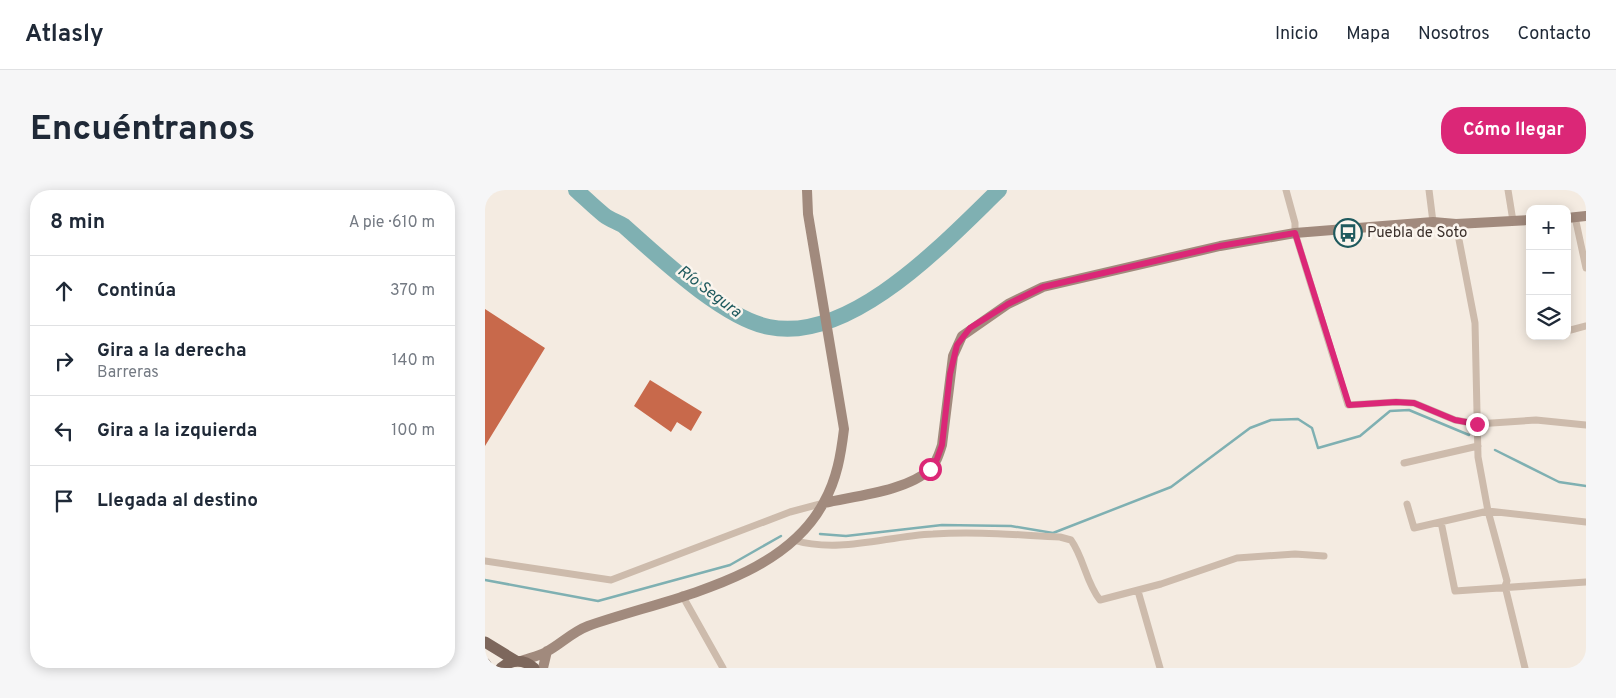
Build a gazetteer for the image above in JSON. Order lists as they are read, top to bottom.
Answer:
{
  "water": ["Río Segura"],
  "places": {
    "bus stop": ["Puebla de Soto"]
  },
  "page": {
    "header": "Atlasly",
    "nav": [
      "Inicio",
      "Mapa",
      "Nosotros",
      "Contacto"
    ],
    "buttons": "Cómo llegar",
    "title": "Encuéntranos",
    "heading": ["8 min", "A pie · 610 m"],
    "map_buttons": ["+", "−"],
    "list": [
      ["Continúa", "370 m"],
      ["Gira a la derecha", "Barreras", "140 m"],
      ["Gira a la izquierda", "100 m"],
      "Llegada al destino"
    ]
  }
}
